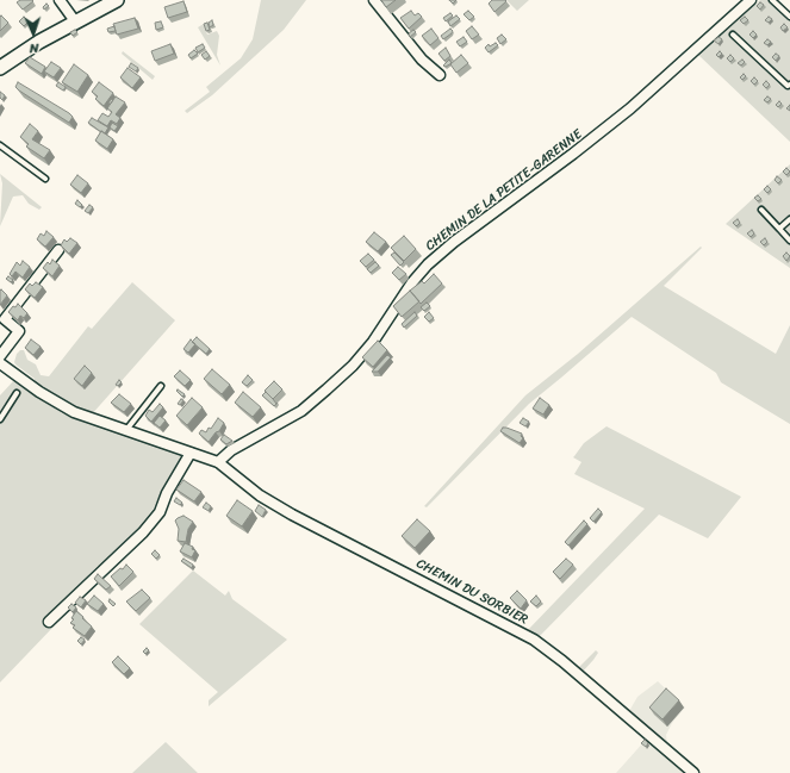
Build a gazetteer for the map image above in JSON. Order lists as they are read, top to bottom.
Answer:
{
  "streets": {
    "street": ["CHEMIN DE LA PETITE-GARENNE", "CHEMIN DU SORBIER"]
  },
  "crossings": [
    ["CHEMIN DE LA PETITE-GARENNE", "CHEMIN DU SORBIER"]
  ],
  "north": "bottom"
}
